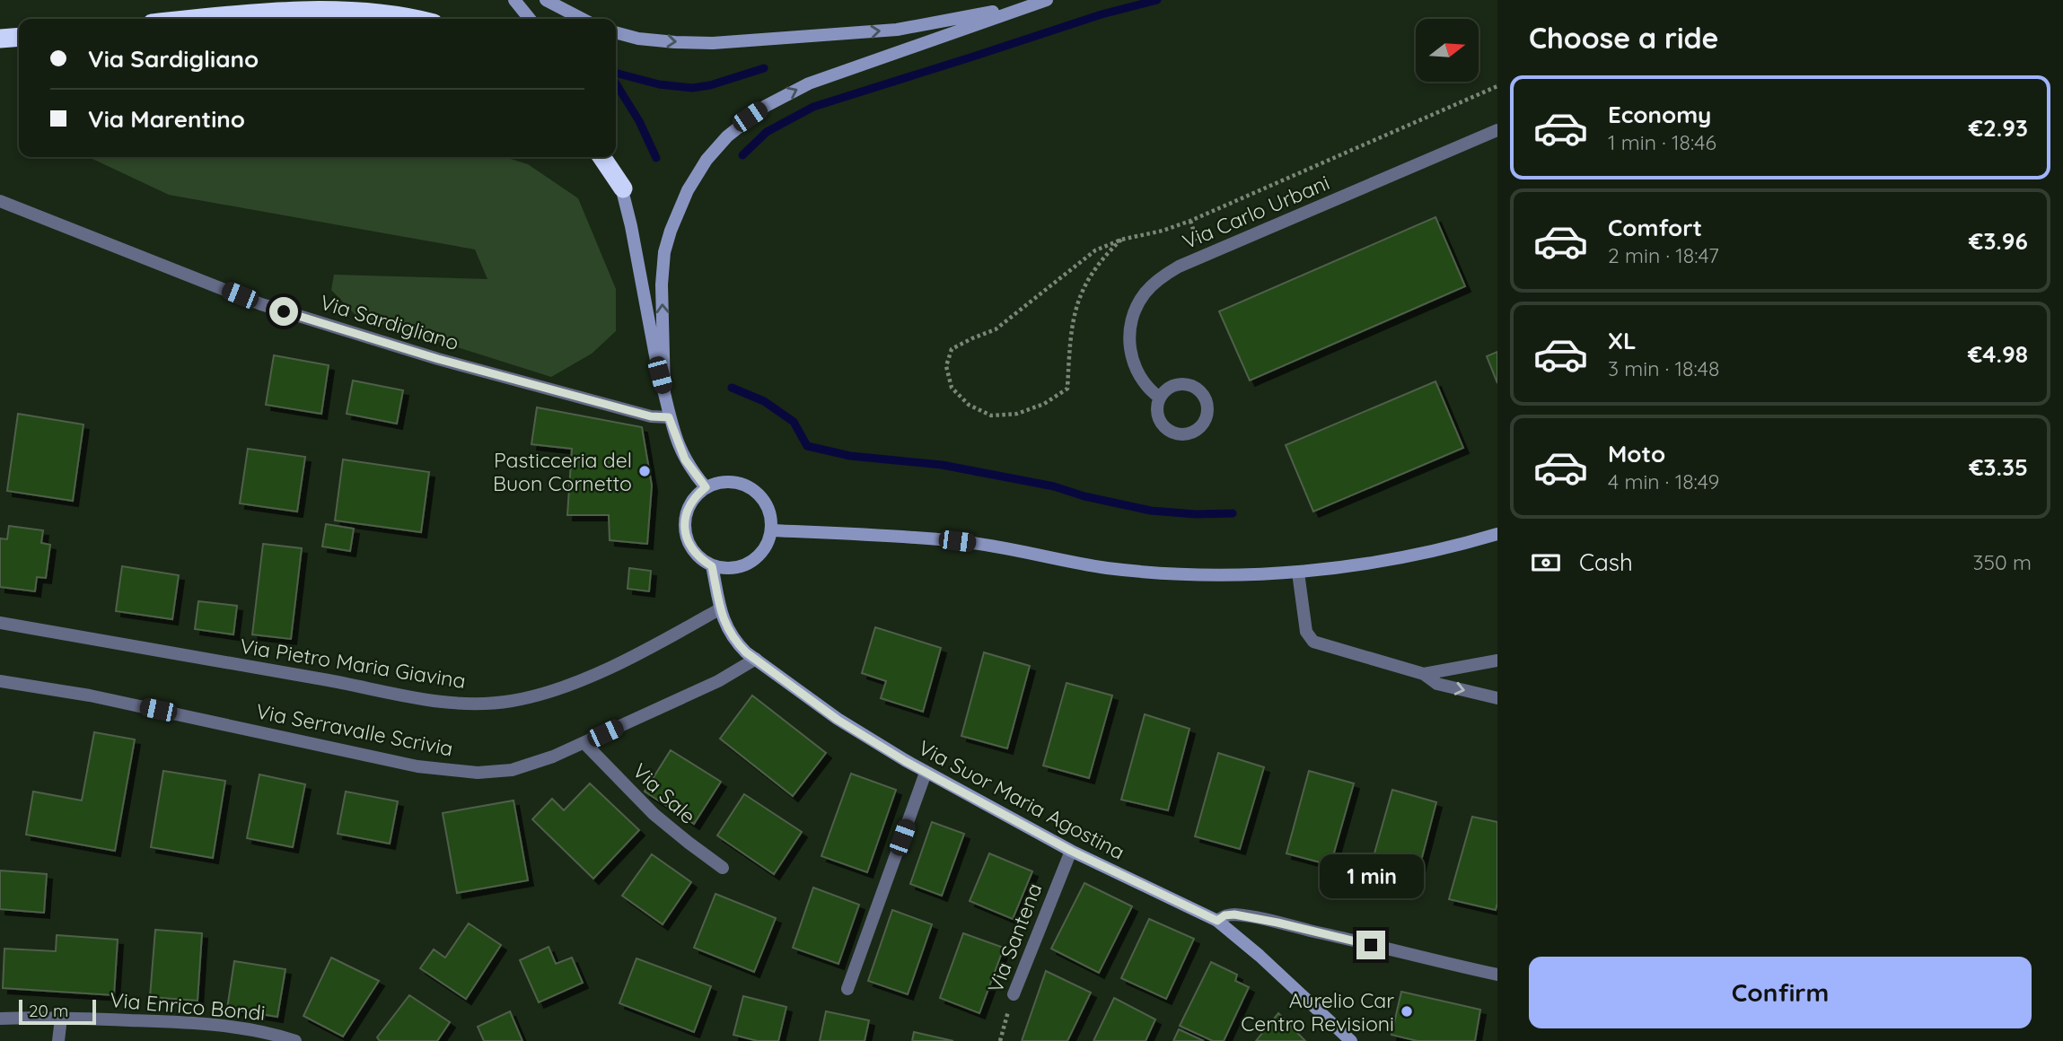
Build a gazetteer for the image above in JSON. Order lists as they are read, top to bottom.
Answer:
{
  "streets": {
    "street": [
      "Via Carlo Urbani",
      "Via Sardigliano",
      "Via Pietro Maria Giavina",
      "Via Serravalle Scrivia",
      "Via Sale",
      "Via Suor Maria Agostina",
      "Via Santena",
      "Via Enrico Bondi"
    ]
  },
  "crossings": [
    ["Via Pietro Maria Giavina", "Via Suor Maria Agostina"],
    ["Via Serravalle Scrivia", "Via Sale"],
    ["Via Serravalle Scrivia", "Via Suor Maria Agostina"],
    ["Via Suor Maria Agostina", "Via Santena"]
  ],
  "places": ["Pasticceria del Buon Cornetto", "Aurelio Car Centro Revisioni"],
  "scale_bar": "20 m",
  "north": "right",
  "page": {
    "heading": "Choose a ride",
    "banner": ["Via Sardigliano", "Via Marentino"],
    "list": [
      {
        "name": "Economy",
        "note": "1 min · 18:46",
        "value": "€2.93"
      },
      {
        "name": "Comfort",
        "note": "2 min · 18:47",
        "value": "€3.96"
      },
      {
        "name": "XL",
        "note": "3 min · 18:48",
        "value": "€4.98"
      },
      {
        "name": "Moto",
        "note": "4 min · 18:49",
        "value": "€3.35"
      }
    ],
    "pay": ["Cash", "350 m"],
    "bubble": "1 min",
    "buttons": "Confirm",
    "scale": "20 m"
  }
}
